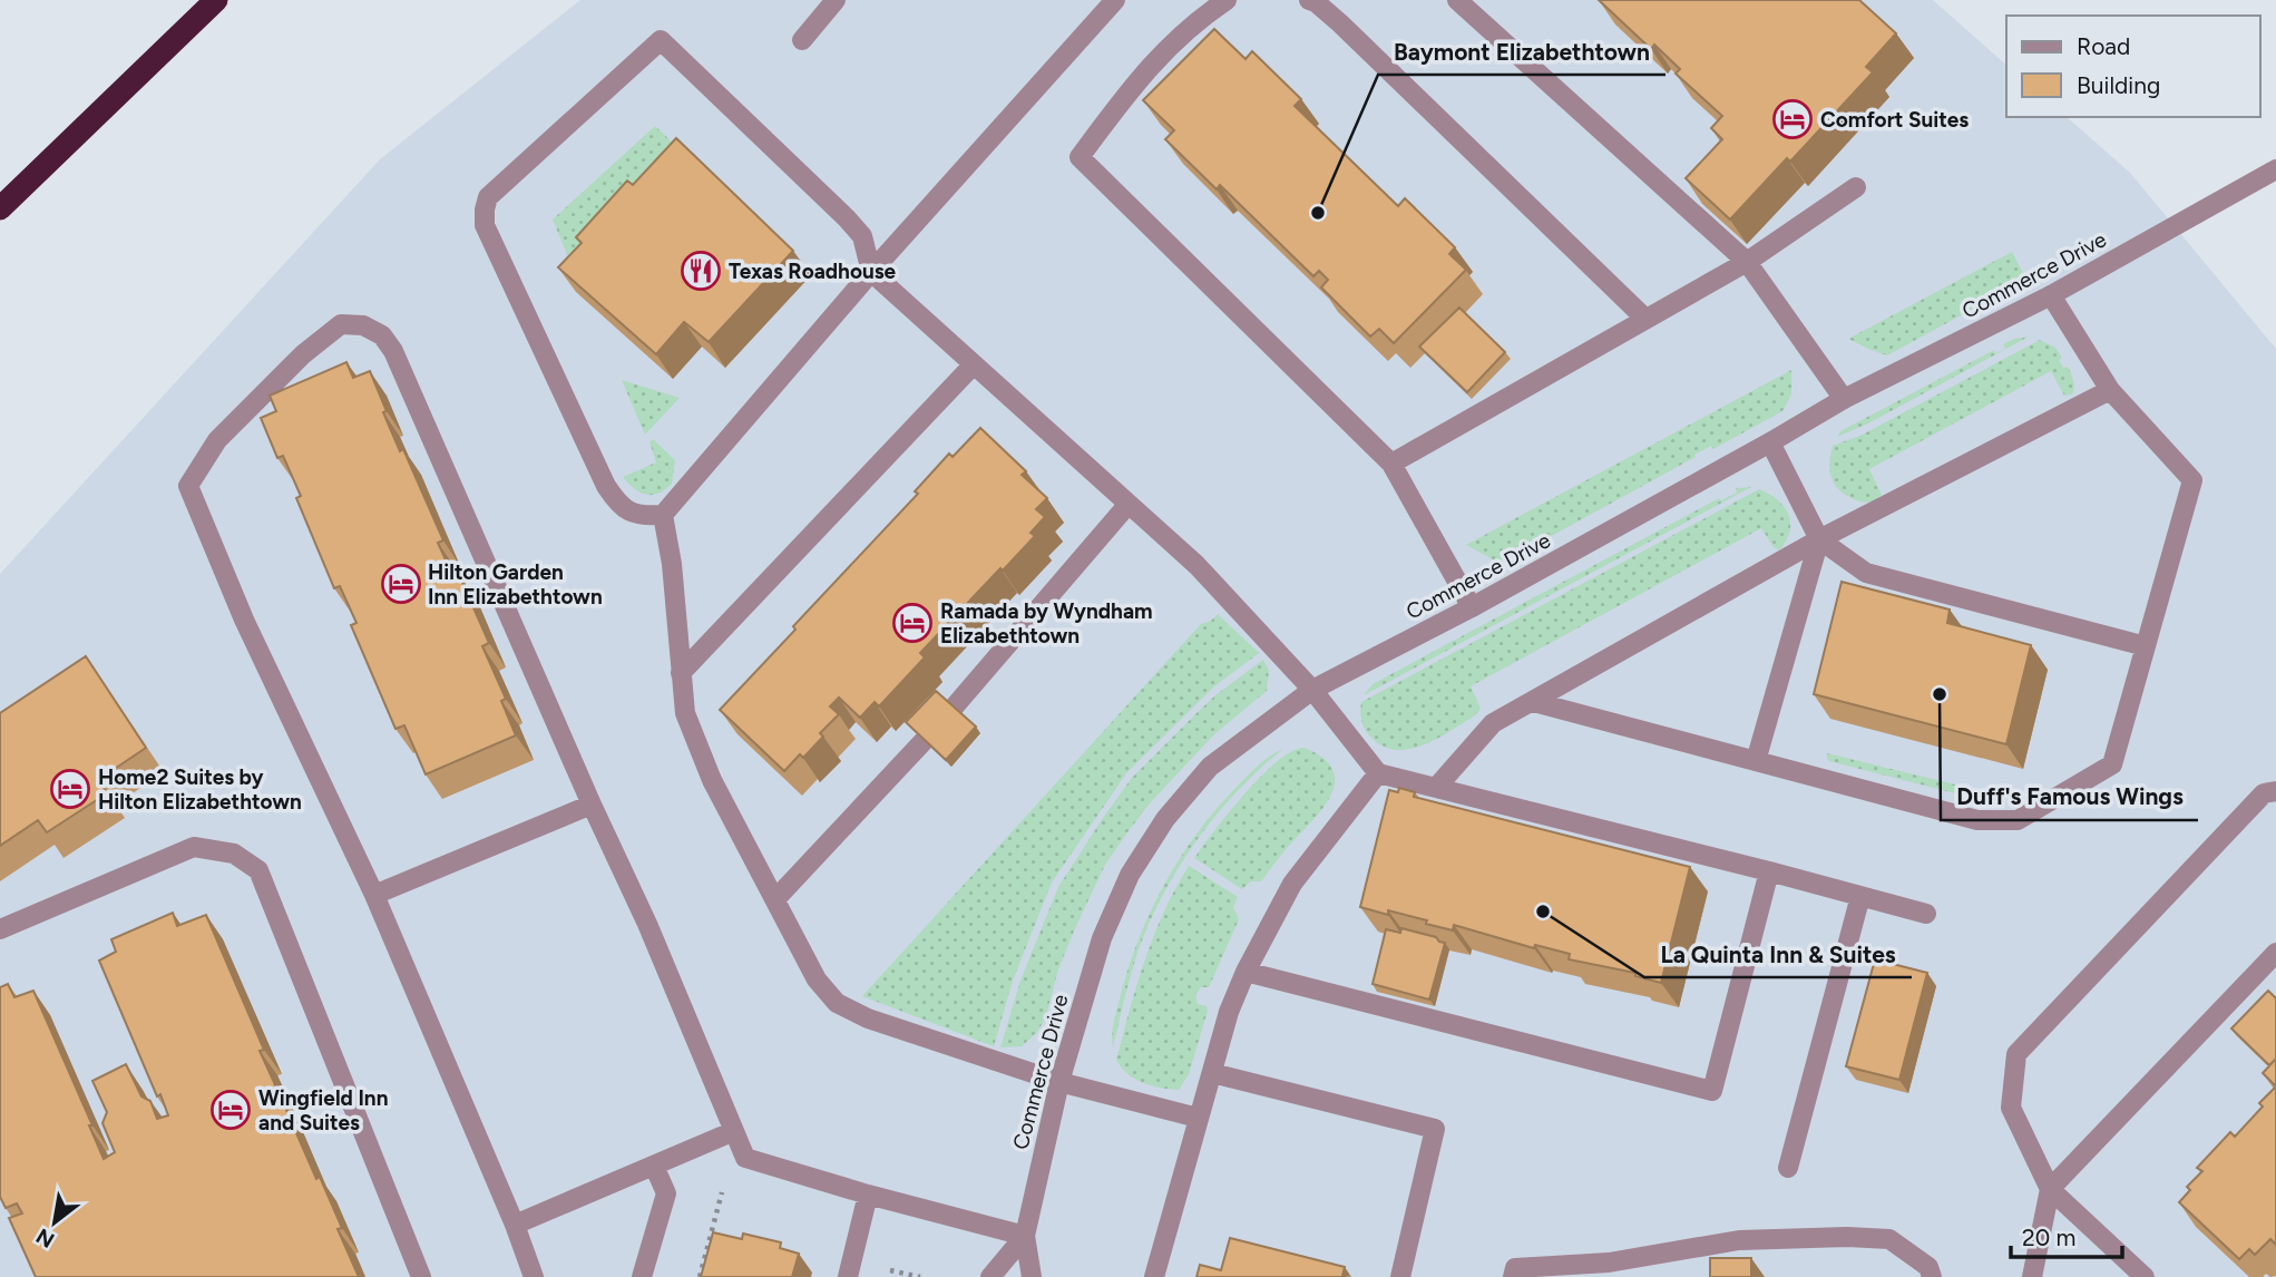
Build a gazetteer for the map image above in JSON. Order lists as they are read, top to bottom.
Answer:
{
  "streets": {
    "street": ["Commerce Drive"]
  },
  "places": {
    "hotel": [
      "Comfort Suites",
      "Hilton Garden Inn Elizabethtown",
      "Ramada by Wyndham Elizabethtown",
      "Home2 Suites by Hilton Elizabethtown",
      "Wingfield Inn and Suites"
    ],
    "other": ["Baymont Elizabethtown", "Duff's Famous Wings", "La Quinta Inn & Suites"],
    "restaurant": ["Texas Roadhouse"]
  },
  "legend": ["Road", "Building"],
  "scale_bar": "20 m",
  "north": "bottom left"
}
